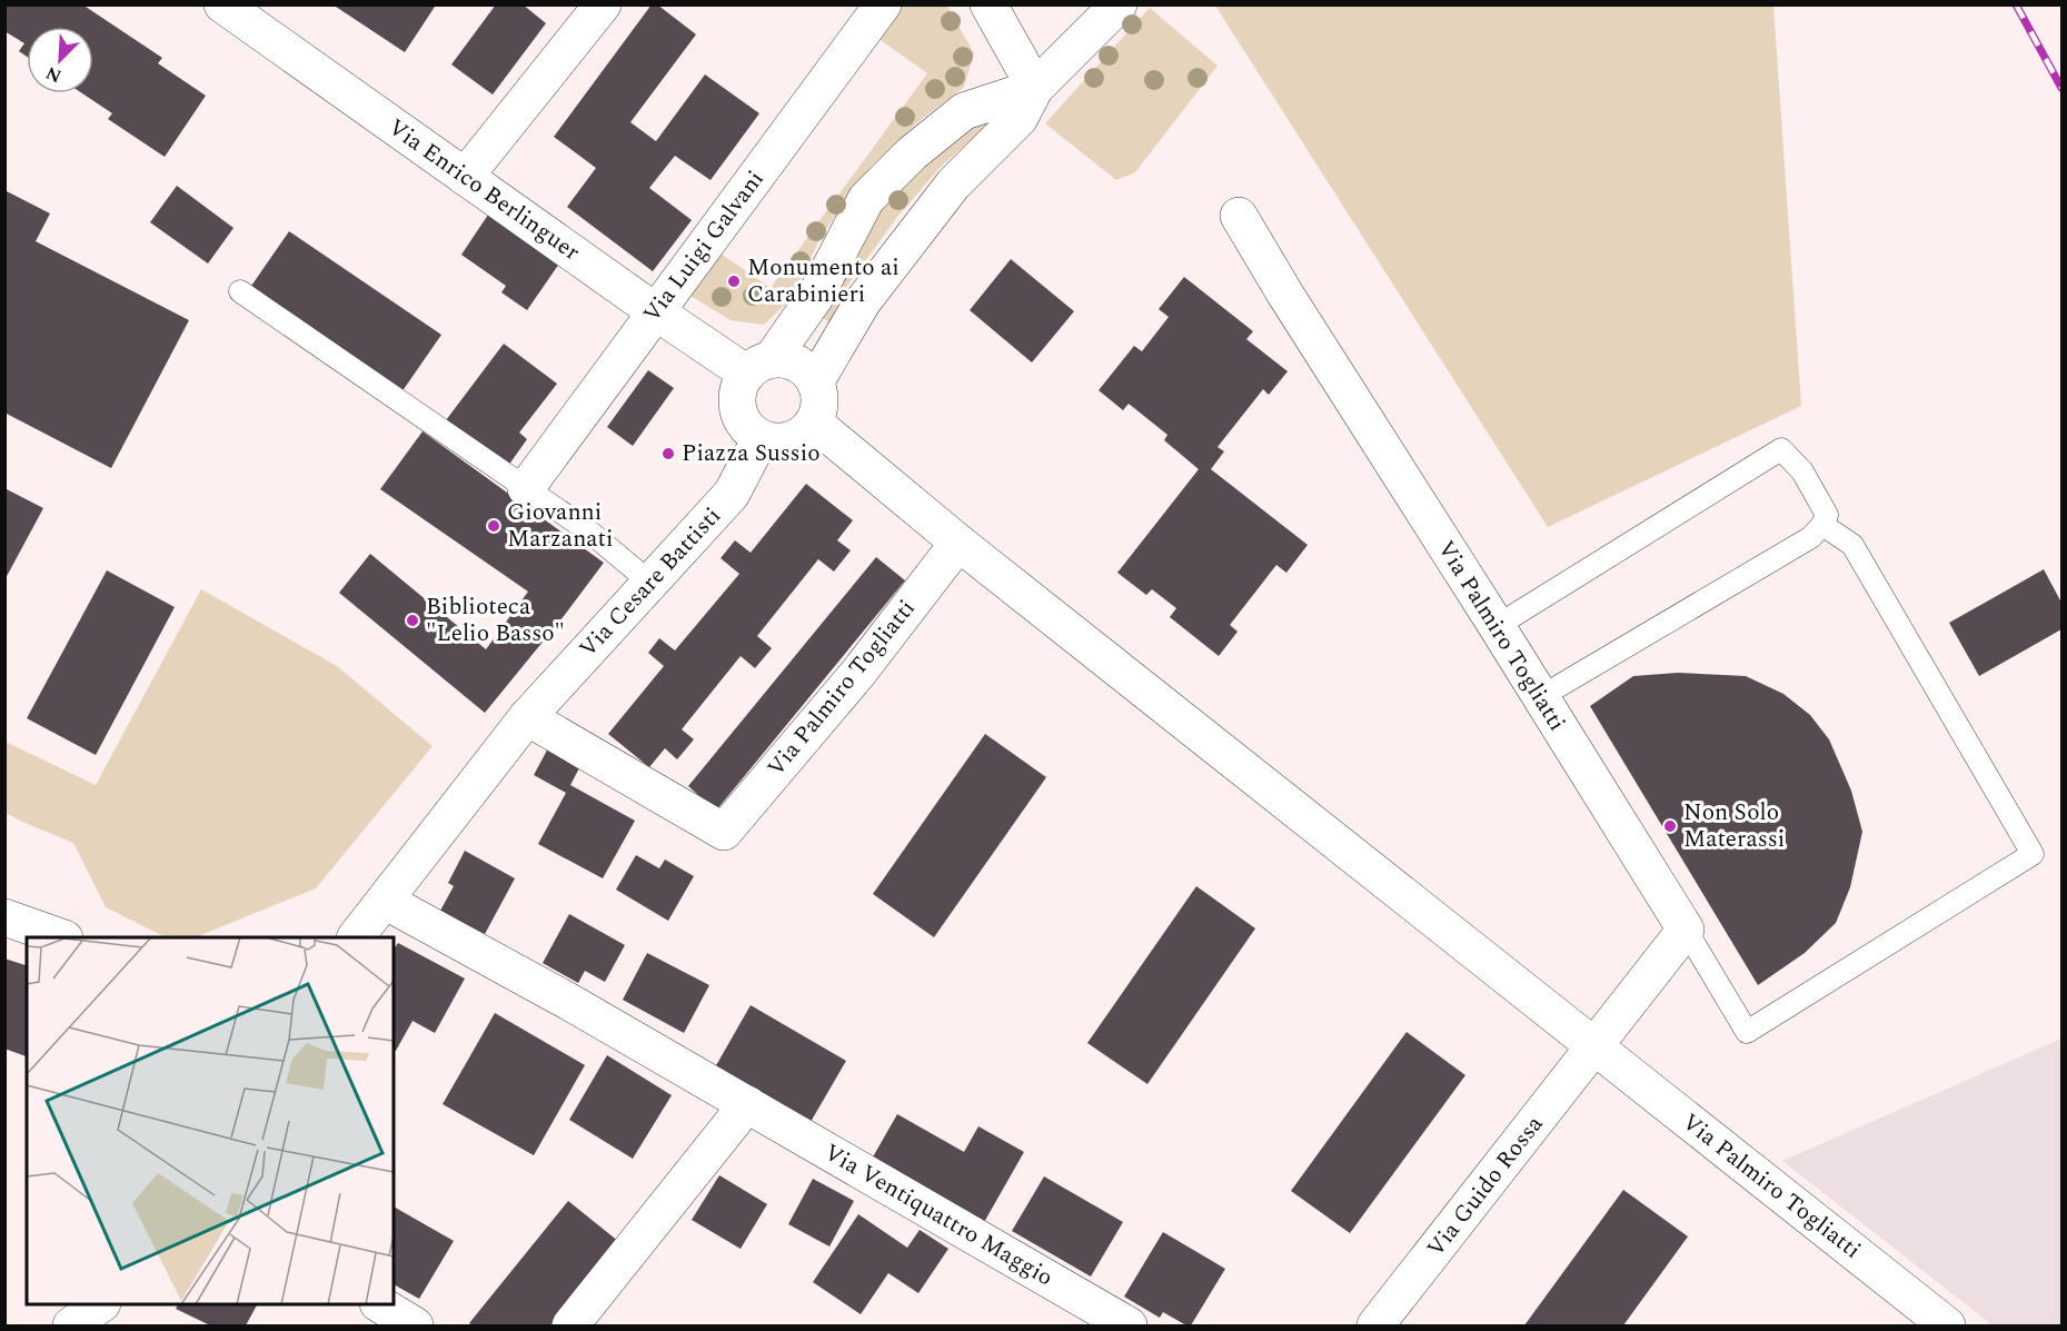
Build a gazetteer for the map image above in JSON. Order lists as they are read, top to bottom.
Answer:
{
  "streets": {
    "street": [
      "Via Enrico Berlinguer",
      "Via Luigi Galvani",
      "Via Cesare Battisti",
      "Via Palmiro Togliatti",
      "Via Guido Rossa",
      "Via Ventiquattro Maggio"
    ]
  },
  "crossings": [
    ["Via Enrico Berlinguer", "Via Luigi Galvani"],
    ["Via Enrico Berlinguer", "Via Cesare Battisti"],
    ["Via Enrico Berlinguer", "Via Palmiro Togliatti"],
    ["Via Cesare Battisti", "Via Palmiro Togliatti"],
    ["Via Cesare Battisti", "Via Ventiquattro Maggio"],
    ["Via Palmiro Togliatti", "Via Guido Rossa"]
  ],
  "places": [
    "Monumento ai Carabinieri",
    "Piazza Sussio",
    "Giovanni Marzanati",
    "Biblioteca \"Lelio Basso\"",
    "Non Solo Materassi"
  ],
  "north": "bottom left"
}
